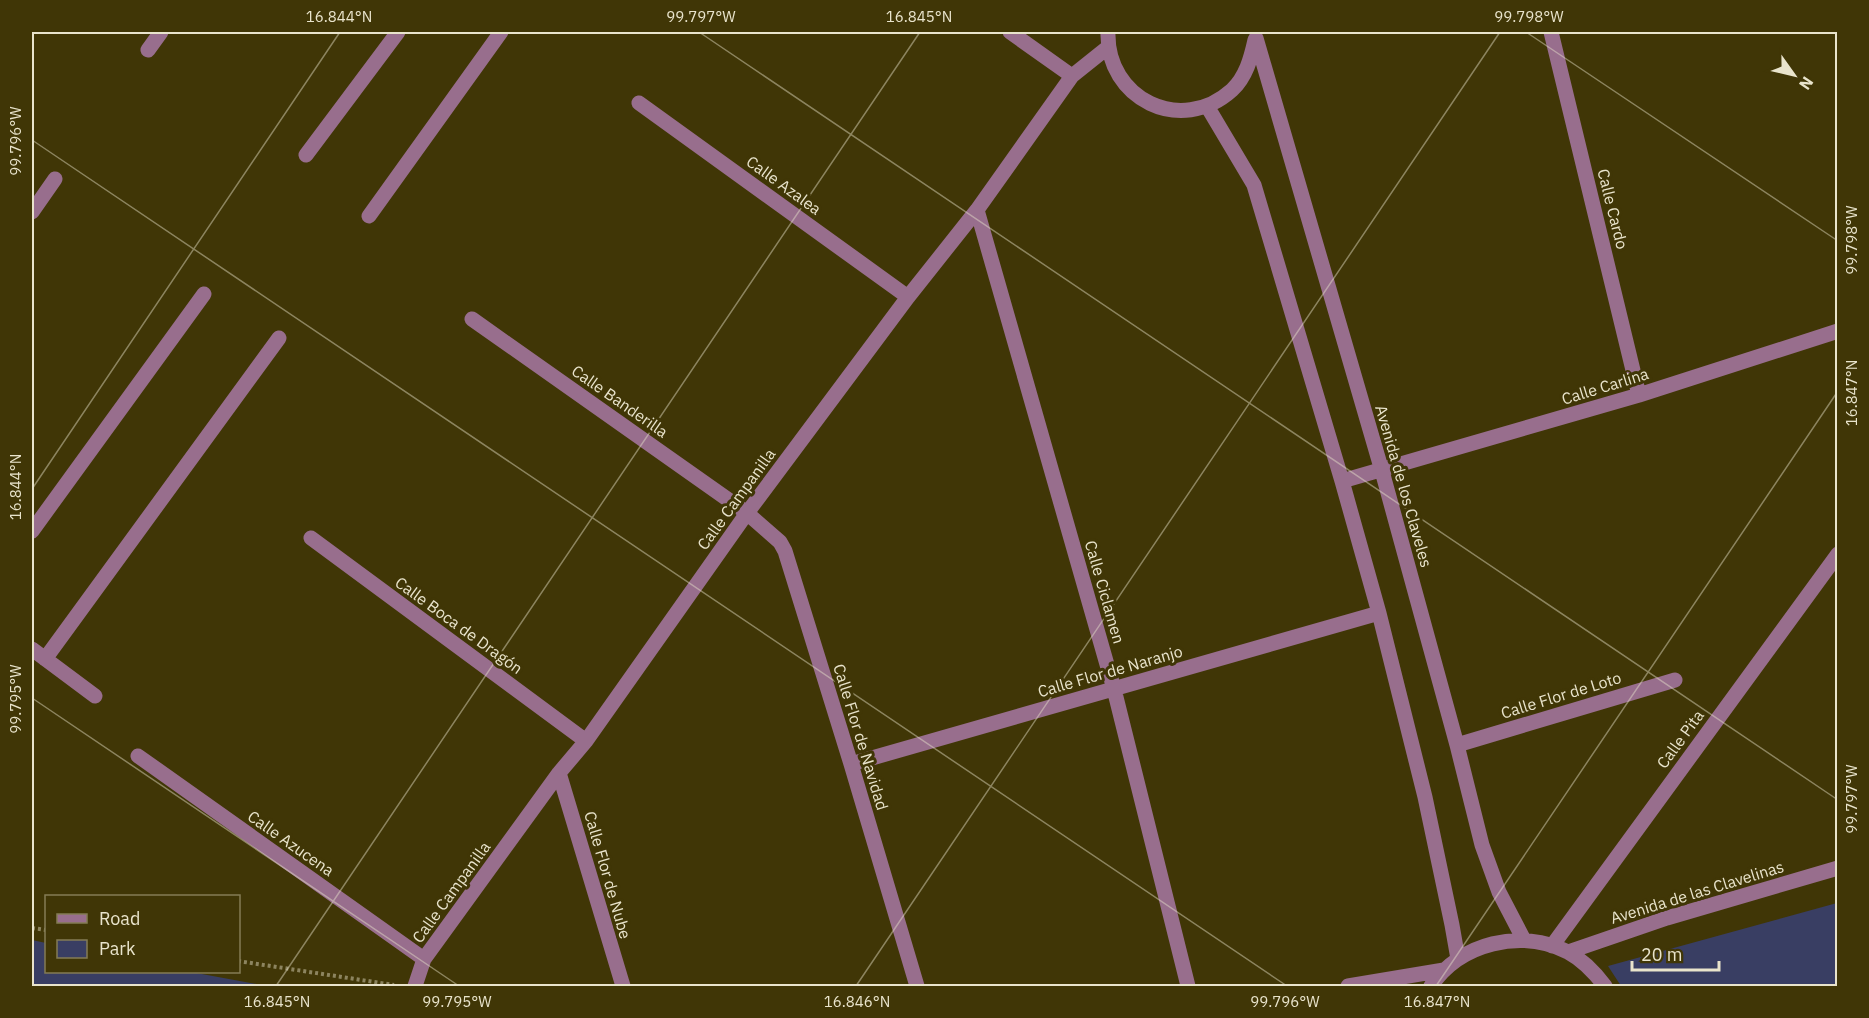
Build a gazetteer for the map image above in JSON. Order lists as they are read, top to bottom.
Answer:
{
  "streets": {
    "street": [
      "Calle Azalea",
      "Calle Cardo",
      "Calle Carlina",
      "Calle Banderilla",
      "Avenida de los Claveles",
      "Calle Campanilla",
      "Calle Ciclamen",
      "Calle Boca de Dragón",
      "Calle Flor de Naranjo",
      "Calle Flor de Loto",
      "Calle Flor de Navidad",
      "Calle Pita",
      "Calle Azucena",
      "Calle Flor de Nube",
      "Avenida de las Clavelinas"
    ]
  },
  "crossings": [
    ["Calle Azalea", "Calle Campanilla"],
    ["Calle Cardo", "Calle Carlina"],
    ["Calle Carlina", "Avenida de los Claveles"],
    ["Calle Banderilla", "Calle Campanilla"],
    ["Calle Banderilla", "Calle Flor de Navidad"],
    ["Avenida de los Claveles", "Calle Flor de Loto"],
    ["Calle Campanilla", "Calle Ciclamen"],
    ["Calle Campanilla", "Calle Boca de Dragón"],
    ["Calle Campanilla", "Calle Flor de Navidad"],
    ["Calle Campanilla", "Calle Azucena"],
    ["Calle Campanilla", "Calle Flor de Nube"],
    ["Calle Ciclamen", "Calle Flor de Naranjo"],
    ["Calle Flor de Naranjo", "Calle Flor de Navidad"]
  ],
  "legend": ["Road", "Park"],
  "scale_bar": "20 m",
  "north": "bottom right",
  "coordinates": [
    "16.844°N",
    "99.797°W",
    "16.845°N",
    "99.798°W",
    "99.796°W",
    "16.847°N",
    "99.795°W",
    "16.846°N"
  ]
}
